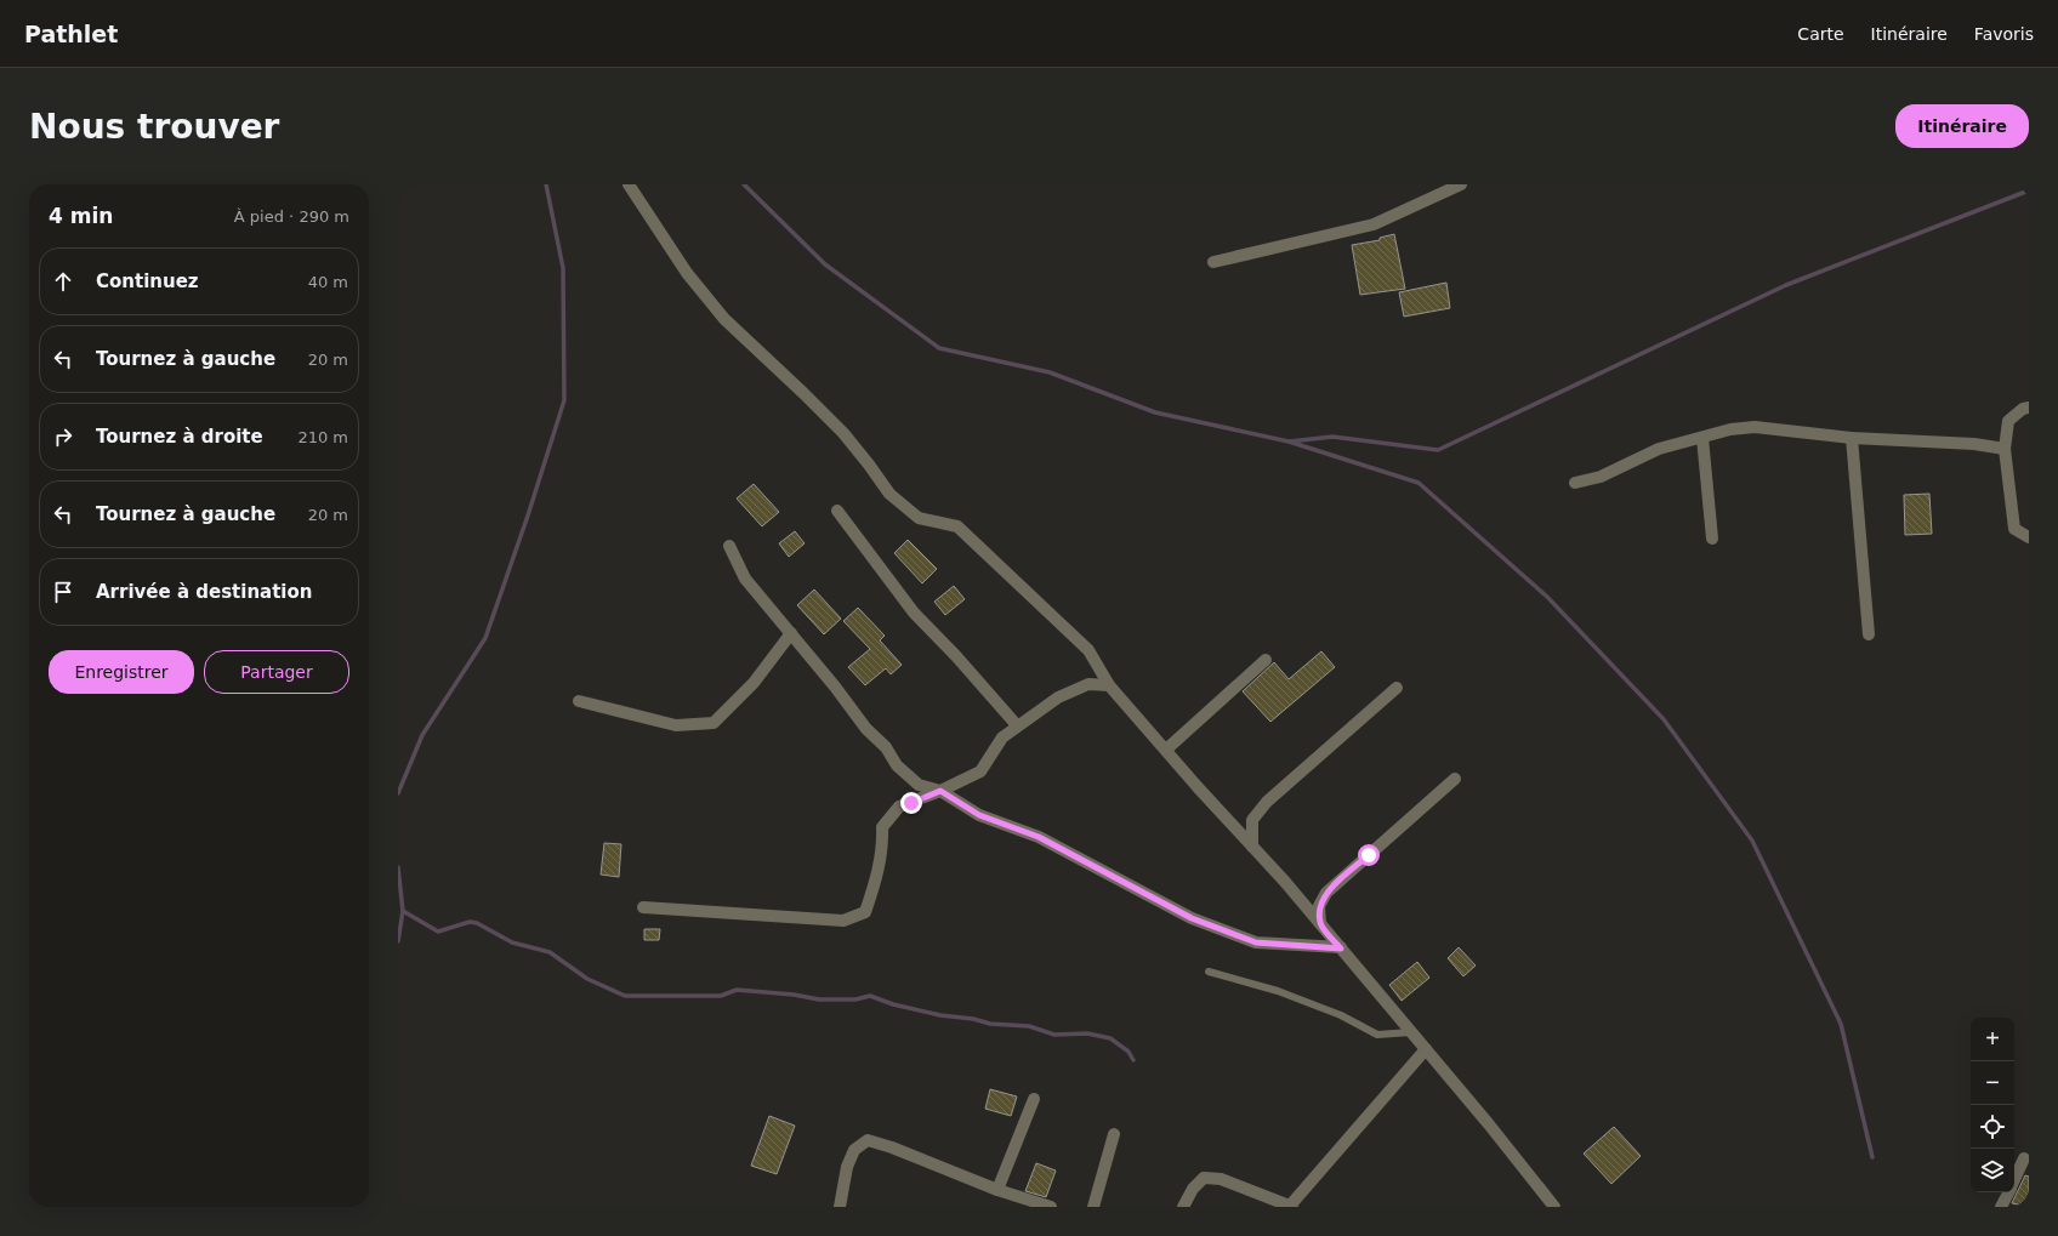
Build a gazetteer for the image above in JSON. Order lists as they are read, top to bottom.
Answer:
{
  "page": {
    "header": "Pathlet",
    "nav": ["Carte", "Itinéraire", "Favoris"],
    "buttons": [
      "Itinéraire",
      ["Enregistrer", "Partager"]
    ],
    "title": "Nous trouver",
    "heading": ["4 min", "À pied · 290 m"],
    "list": [
      ["Continuez", "40 m"],
      ["Tournez à gauche", "20 m"],
      ["Tournez à droite", "210 m"],
      ["Tournez à gauche", "20 m"],
      "Arrivée à destination"
    ],
    "map_buttons": ["+", "−"]
  }
}
